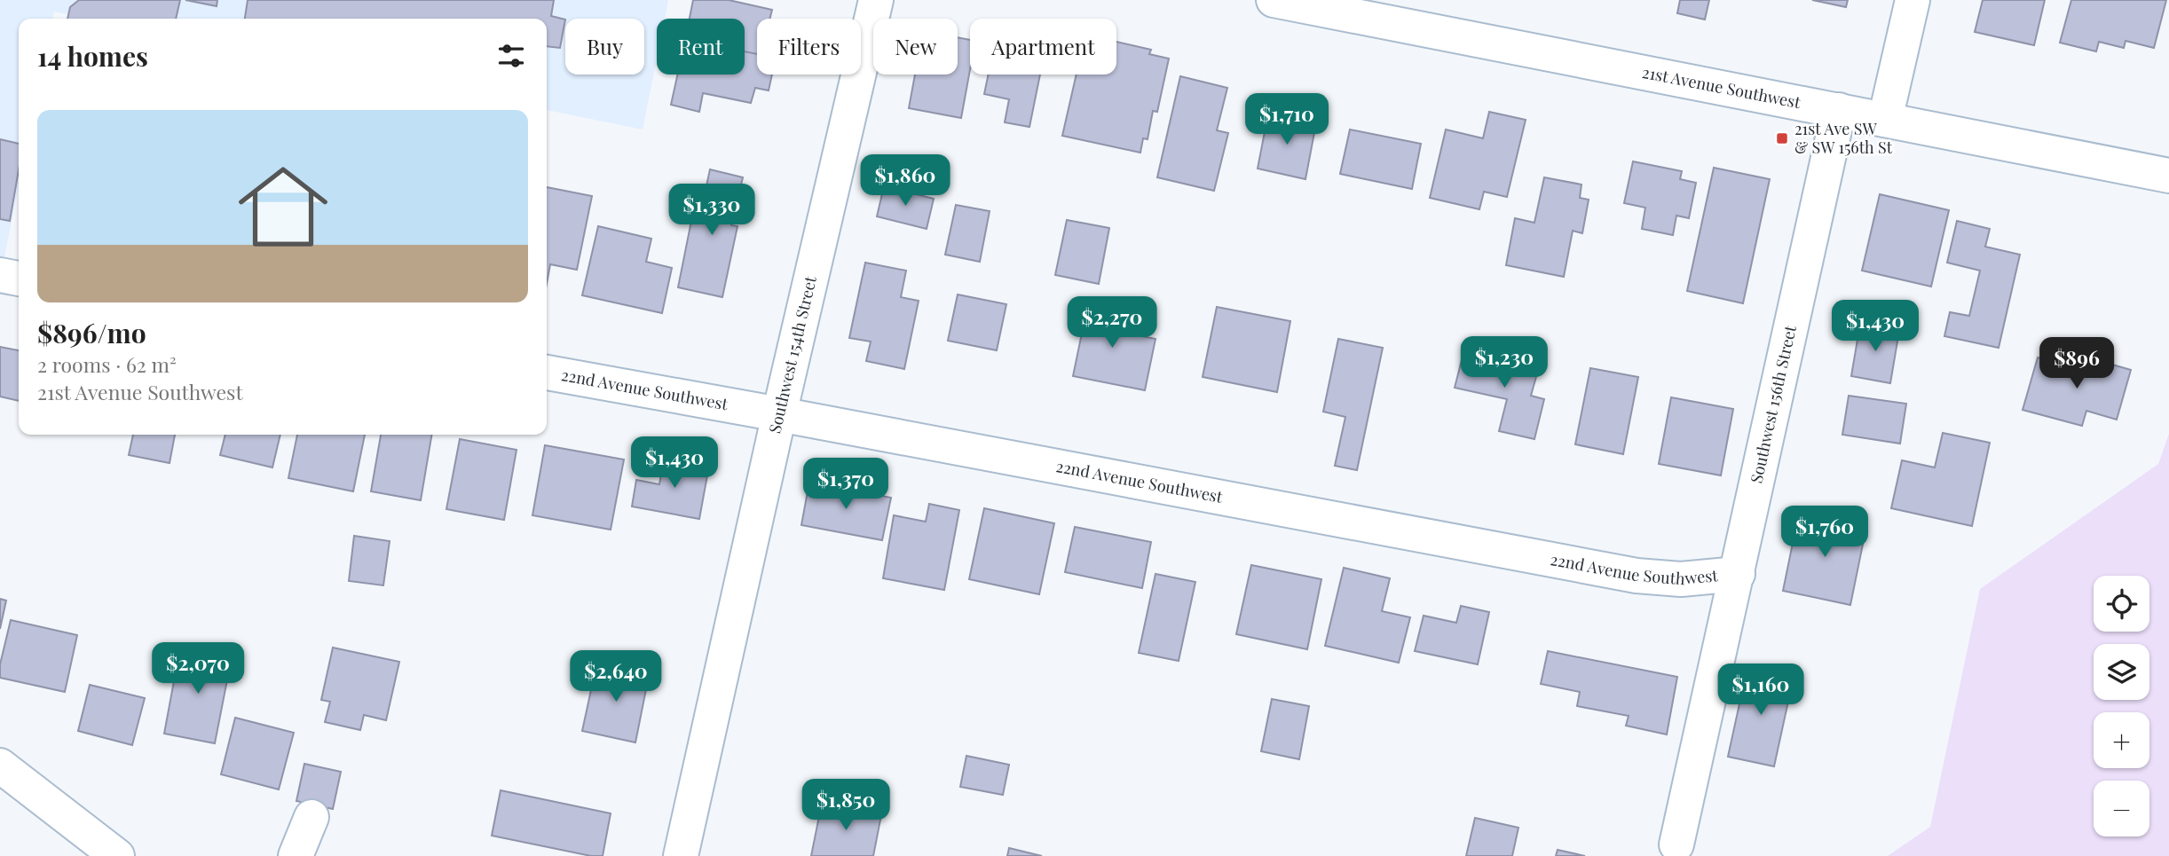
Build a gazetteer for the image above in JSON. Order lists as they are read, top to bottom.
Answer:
{
  "streets": {
    "street": [
      "21st Avenue Southwest",
      "Southwest 154th Street",
      "22nd Avenue Southwest",
      "Southwest 156th Street"
    ]
  },
  "crossings": [
    ["21st Avenue Southwest", "Southwest 156th Street"],
    ["Southwest 154th Street", "22nd Avenue Southwest"],
    ["22nd Avenue Southwest", "Southwest 156th Street"]
  ],
  "places": {
    "transit": ["21st Ave SW & SW 156th St"]
  },
  "page": {
    "chip": [
      "Buy",
      "Rent",
      "Filters",
      "New",
      "Apartment"
    ],
    "heading": "14 homes",
    "price": [
      "$1,710",
      "$1,860",
      "$1,330",
      "$2,270",
      "$1,430",
      "$1,230",
      "$896",
      "$1,430",
      "$1,370",
      "$1,760",
      "$2,070",
      "$2,640",
      "$1,160",
      "$1,850"
    ],
    "list": [
      {
        "name": "$896/mo",
        "note": "2 rooms · 62 m² · 21st Avenue Southwest"
      }
    ],
    "map_buttons": ["+", "−"]
  }
}
